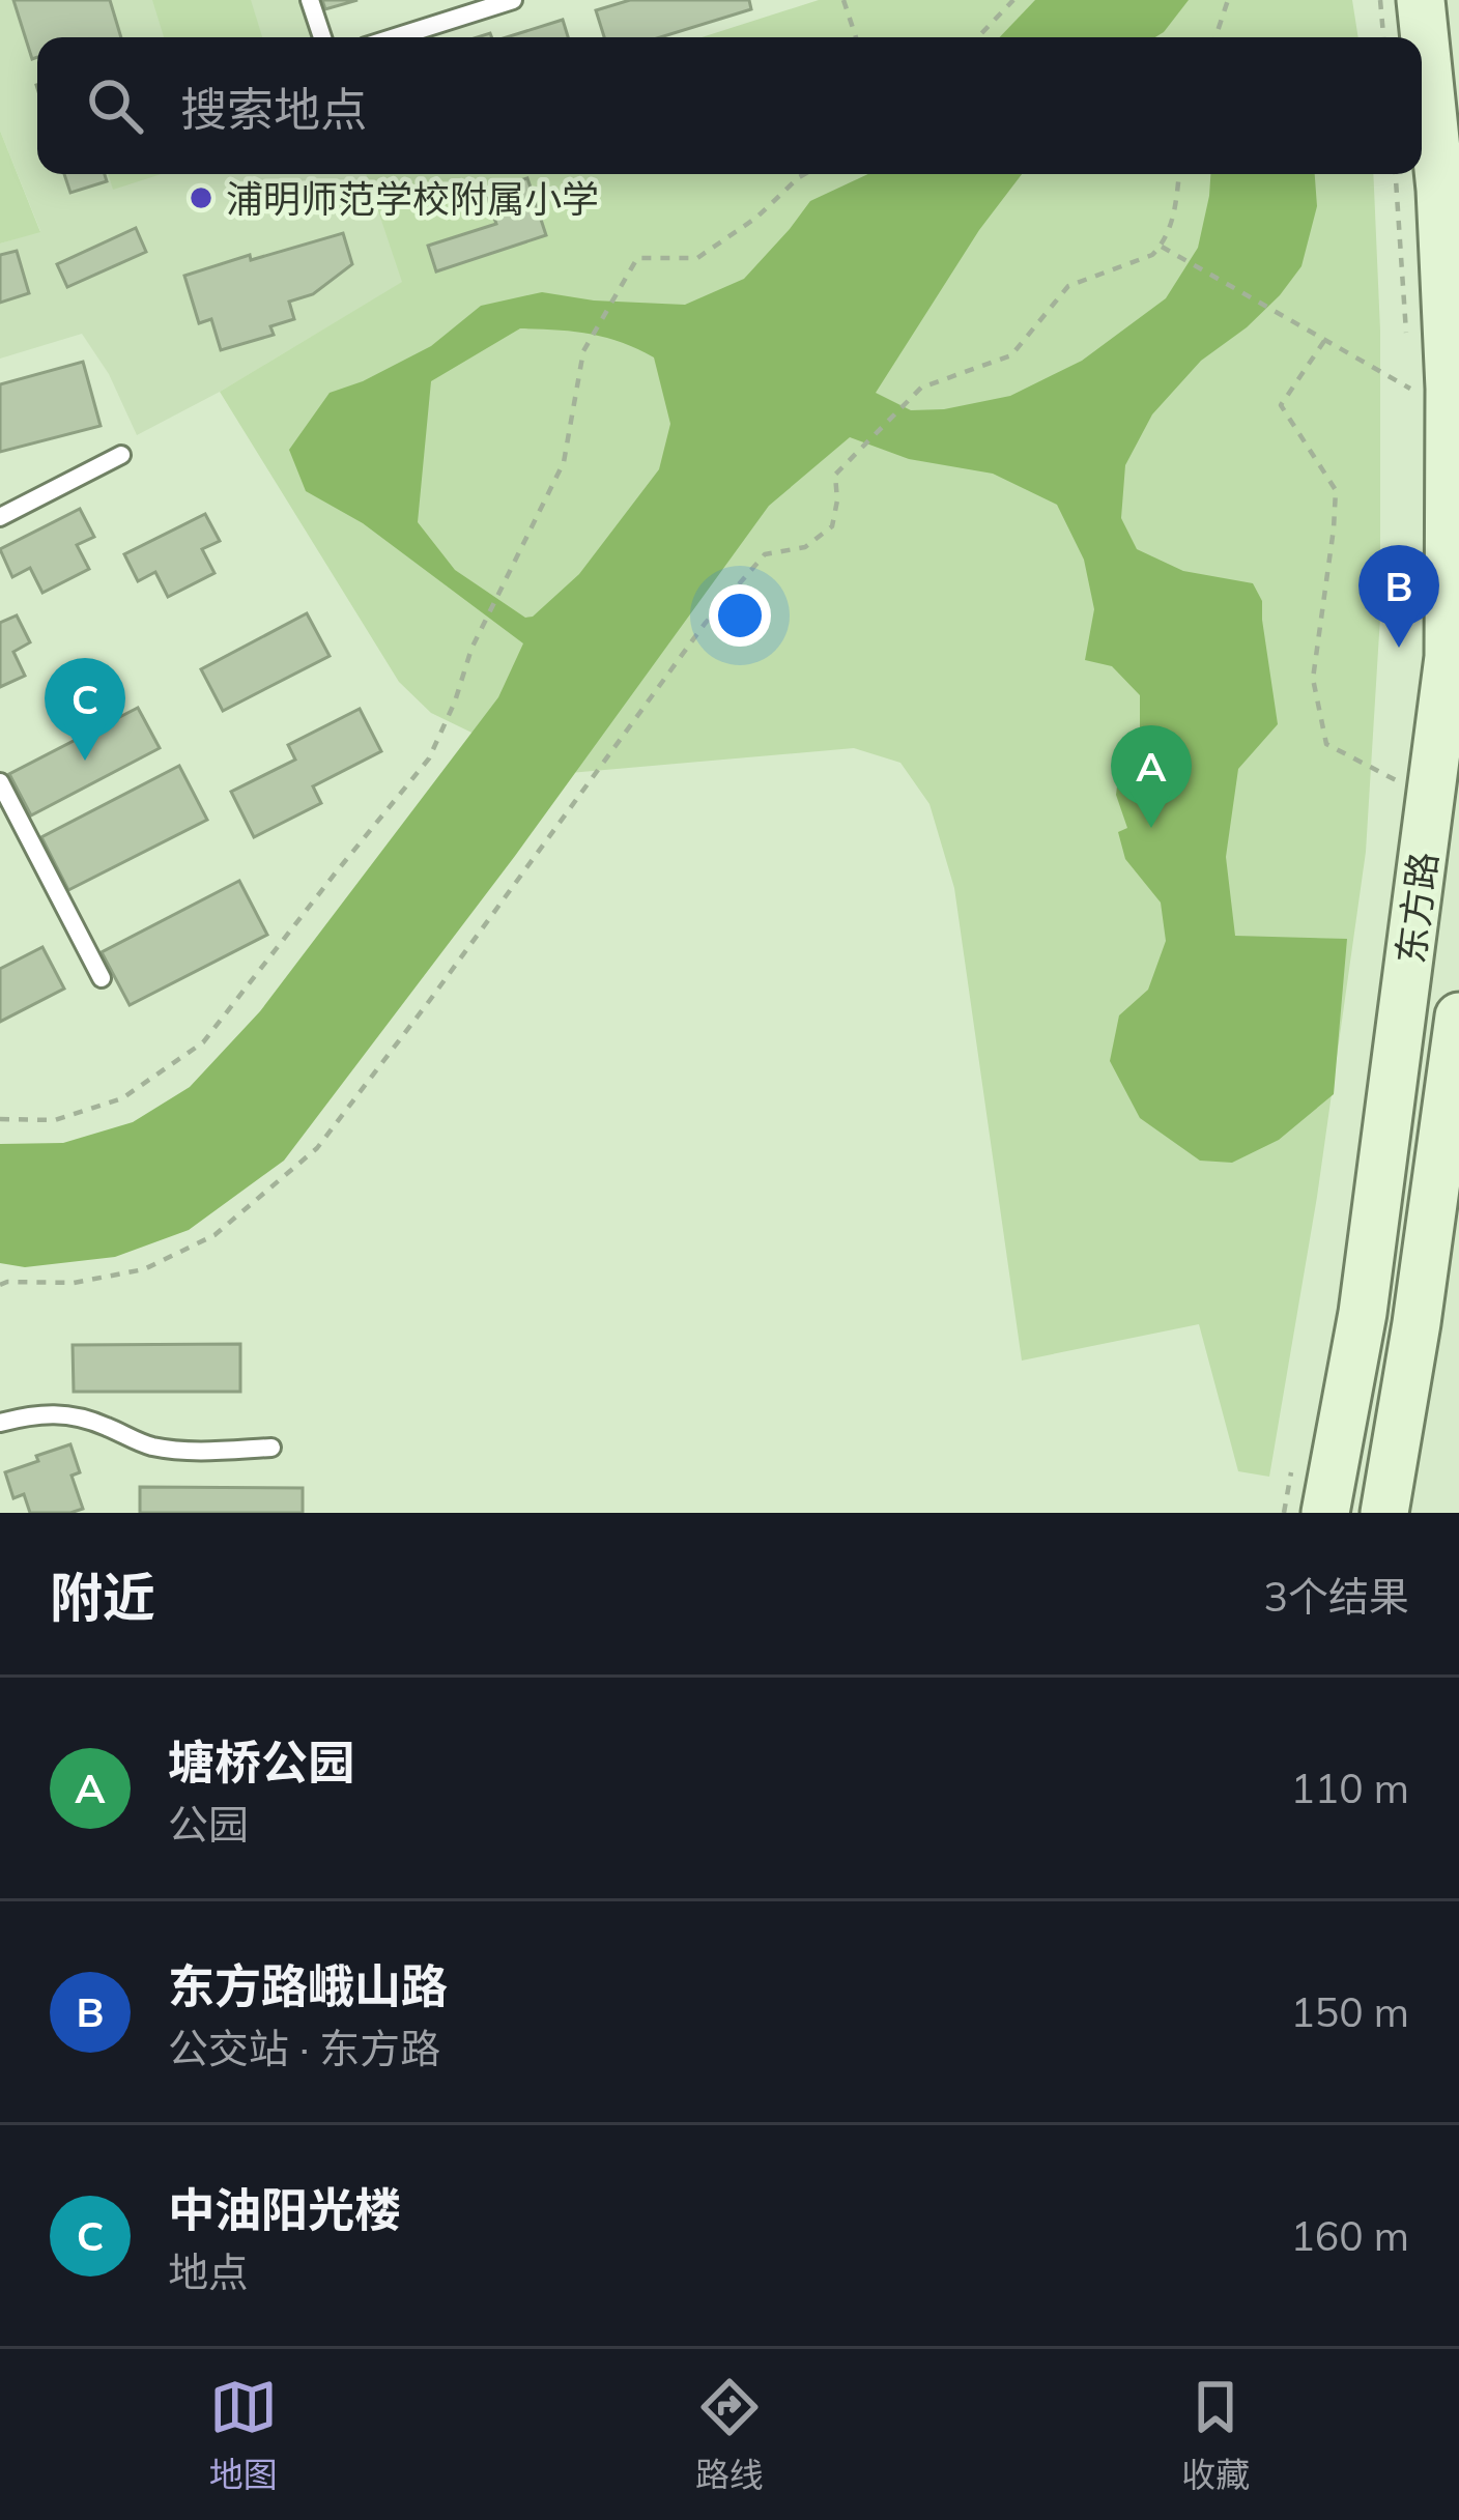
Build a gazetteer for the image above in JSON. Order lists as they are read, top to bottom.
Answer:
{
  "streets": {
    "main road": ["东方路"]
  },
  "places": ["浦明师范学校附属小学"],
  "page": {
    "search": "搜索地点",
    "pins": ["B", "C", "A"],
    "heading": ["附近", "3个结果"],
    "list": [
      {
        "mark": "A",
        "name": "塘桥公园",
        "note": "公园",
        "value": "110 m"
      },
      {
        "mark": "B",
        "name": "东方路峨山路",
        "note": "公交站 · 东方路",
        "value": "150 m"
      },
      {
        "mark": "C",
        "name": "中油阳光楼",
        "note": "地点",
        "value": "160 m"
      }
    ],
    "nav": ["地图", "路线", "收藏"]
  }
}
